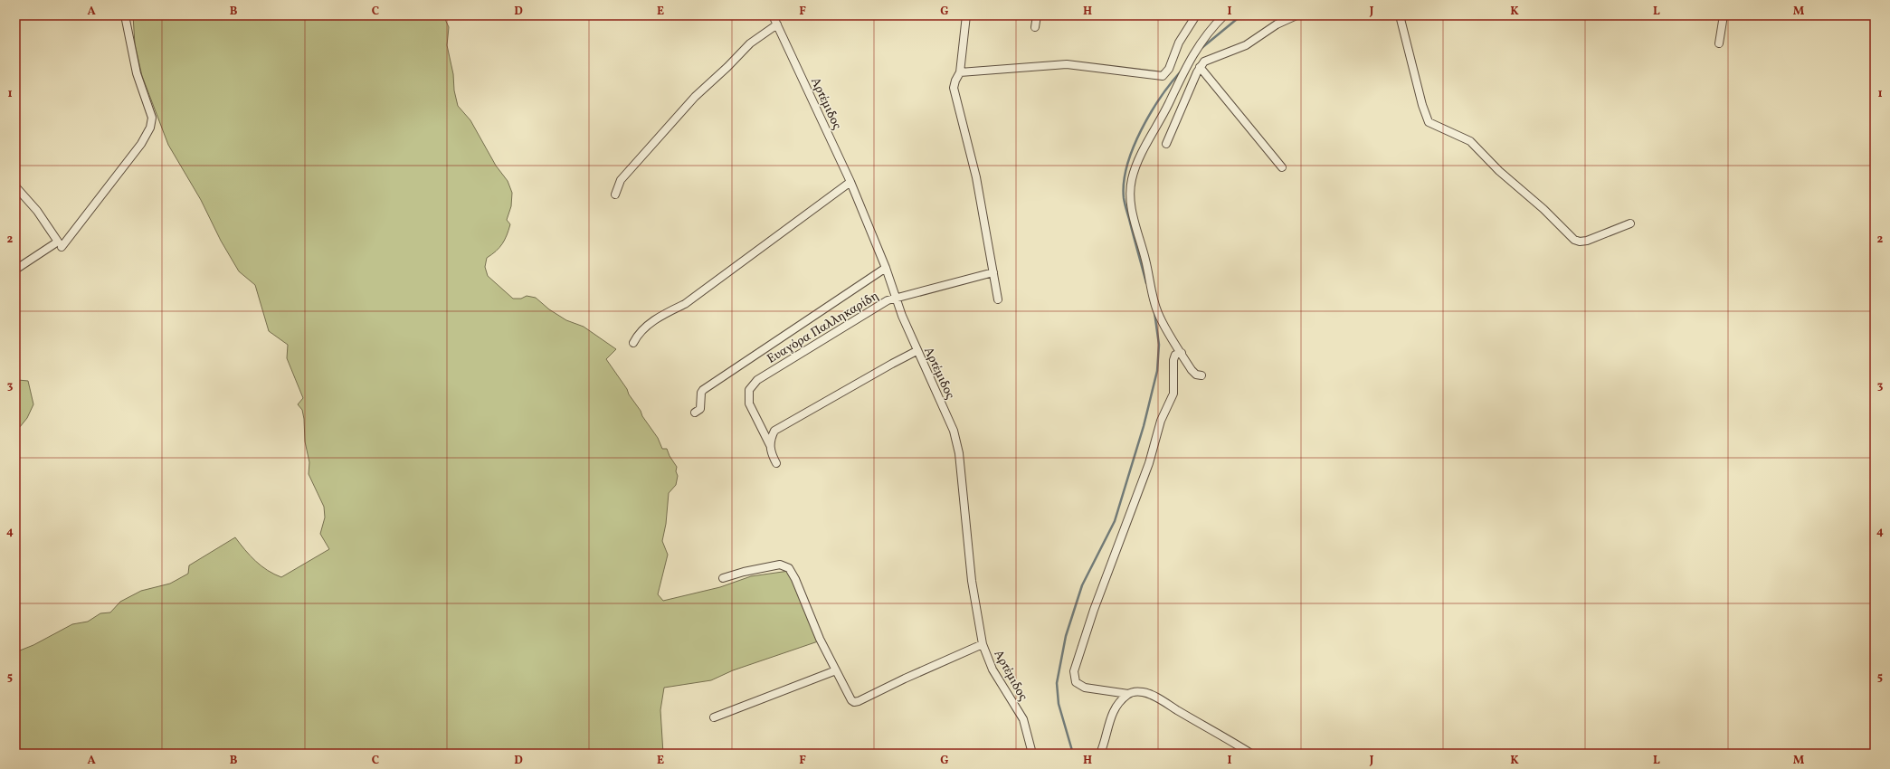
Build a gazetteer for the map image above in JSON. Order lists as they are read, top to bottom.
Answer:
{
  "streets": {
    "street": ["Αρτέμιδος", "Ευαγόρα Παλληκαρίδη"]
  },
  "crossings": [
    ["Αρτέμιδος", "Ευαγόρα Παλληκαρίδη"]
  ],
  "grid": {
    "columns": [
      "A",
      "B",
      "C",
      "D",
      "E",
      "F",
      "G",
      "H",
      "I",
      "J",
      "K",
      "L",
      "M"
    ],
    "rows": [
      "1",
      "2",
      "3",
      "4",
      "5"
    ]
  }
}
